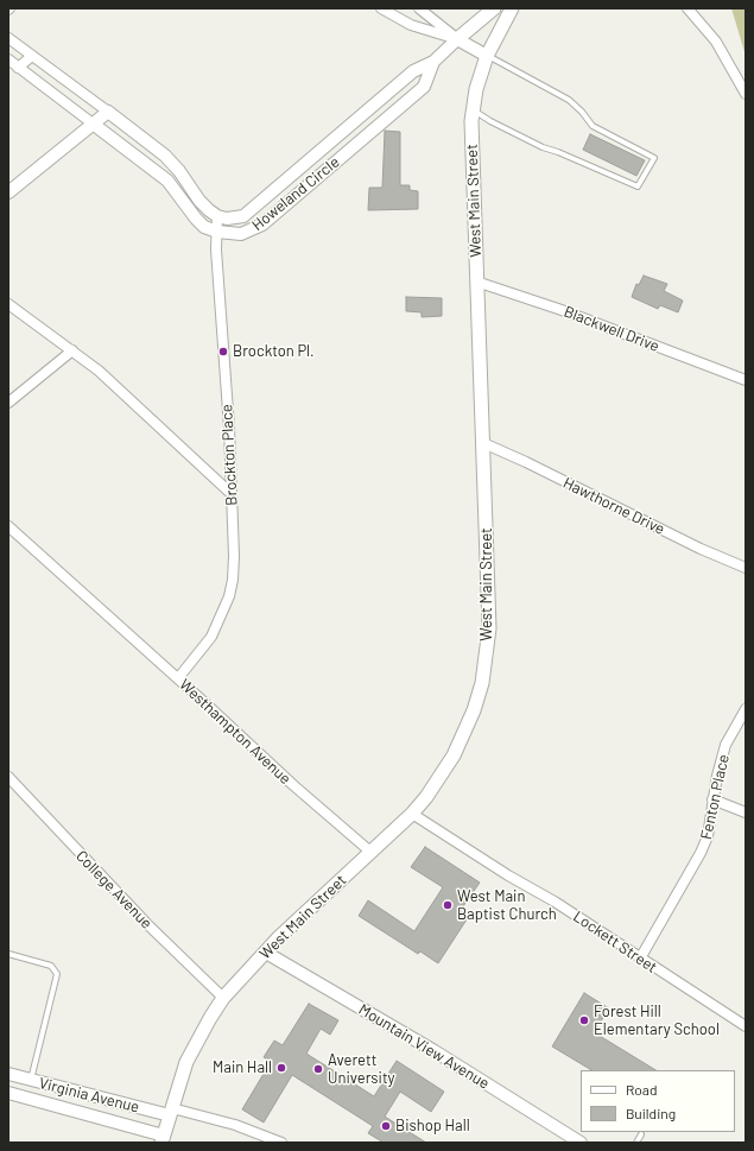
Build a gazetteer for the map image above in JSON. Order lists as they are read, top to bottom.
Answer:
{
  "streets": {
    "main road": ["West Main Street"],
    "street": [
      "Howeland Circle",
      "Blackwell Drive",
      "Brockton Place",
      "Hawthorne Drive",
      "Westhampton Avenue",
      "Fenton Place",
      "College Avenue",
      "Lockett Street",
      "Mountain View Avenue",
      "Virginia Avenue"
    ]
  },
  "crossings": [
    ["Howeland Circle", "Brockton Place"],
    ["West Main Street", "Blackwell Drive"],
    ["West Main Street", "Hawthorne Drive"],
    ["West Main Street", "Westhampton Avenue"],
    ["West Main Street", "College Avenue"],
    ["West Main Street", "Lockett Street"],
    ["West Main Street", "Mountain View Avenue"],
    ["West Main Street", "Virginia Avenue"],
    ["Brockton Place", "Westhampton Avenue"],
    ["Fenton Place", "Lockett Street"]
  ],
  "places": [
    "Brockton Pl.",
    "West Main Baptist Church",
    "Forest Hill Elementary School",
    "Main Hall",
    "Averett University",
    "Bishop Hall"
  ],
  "legend": ["Road", "Building"]
}
